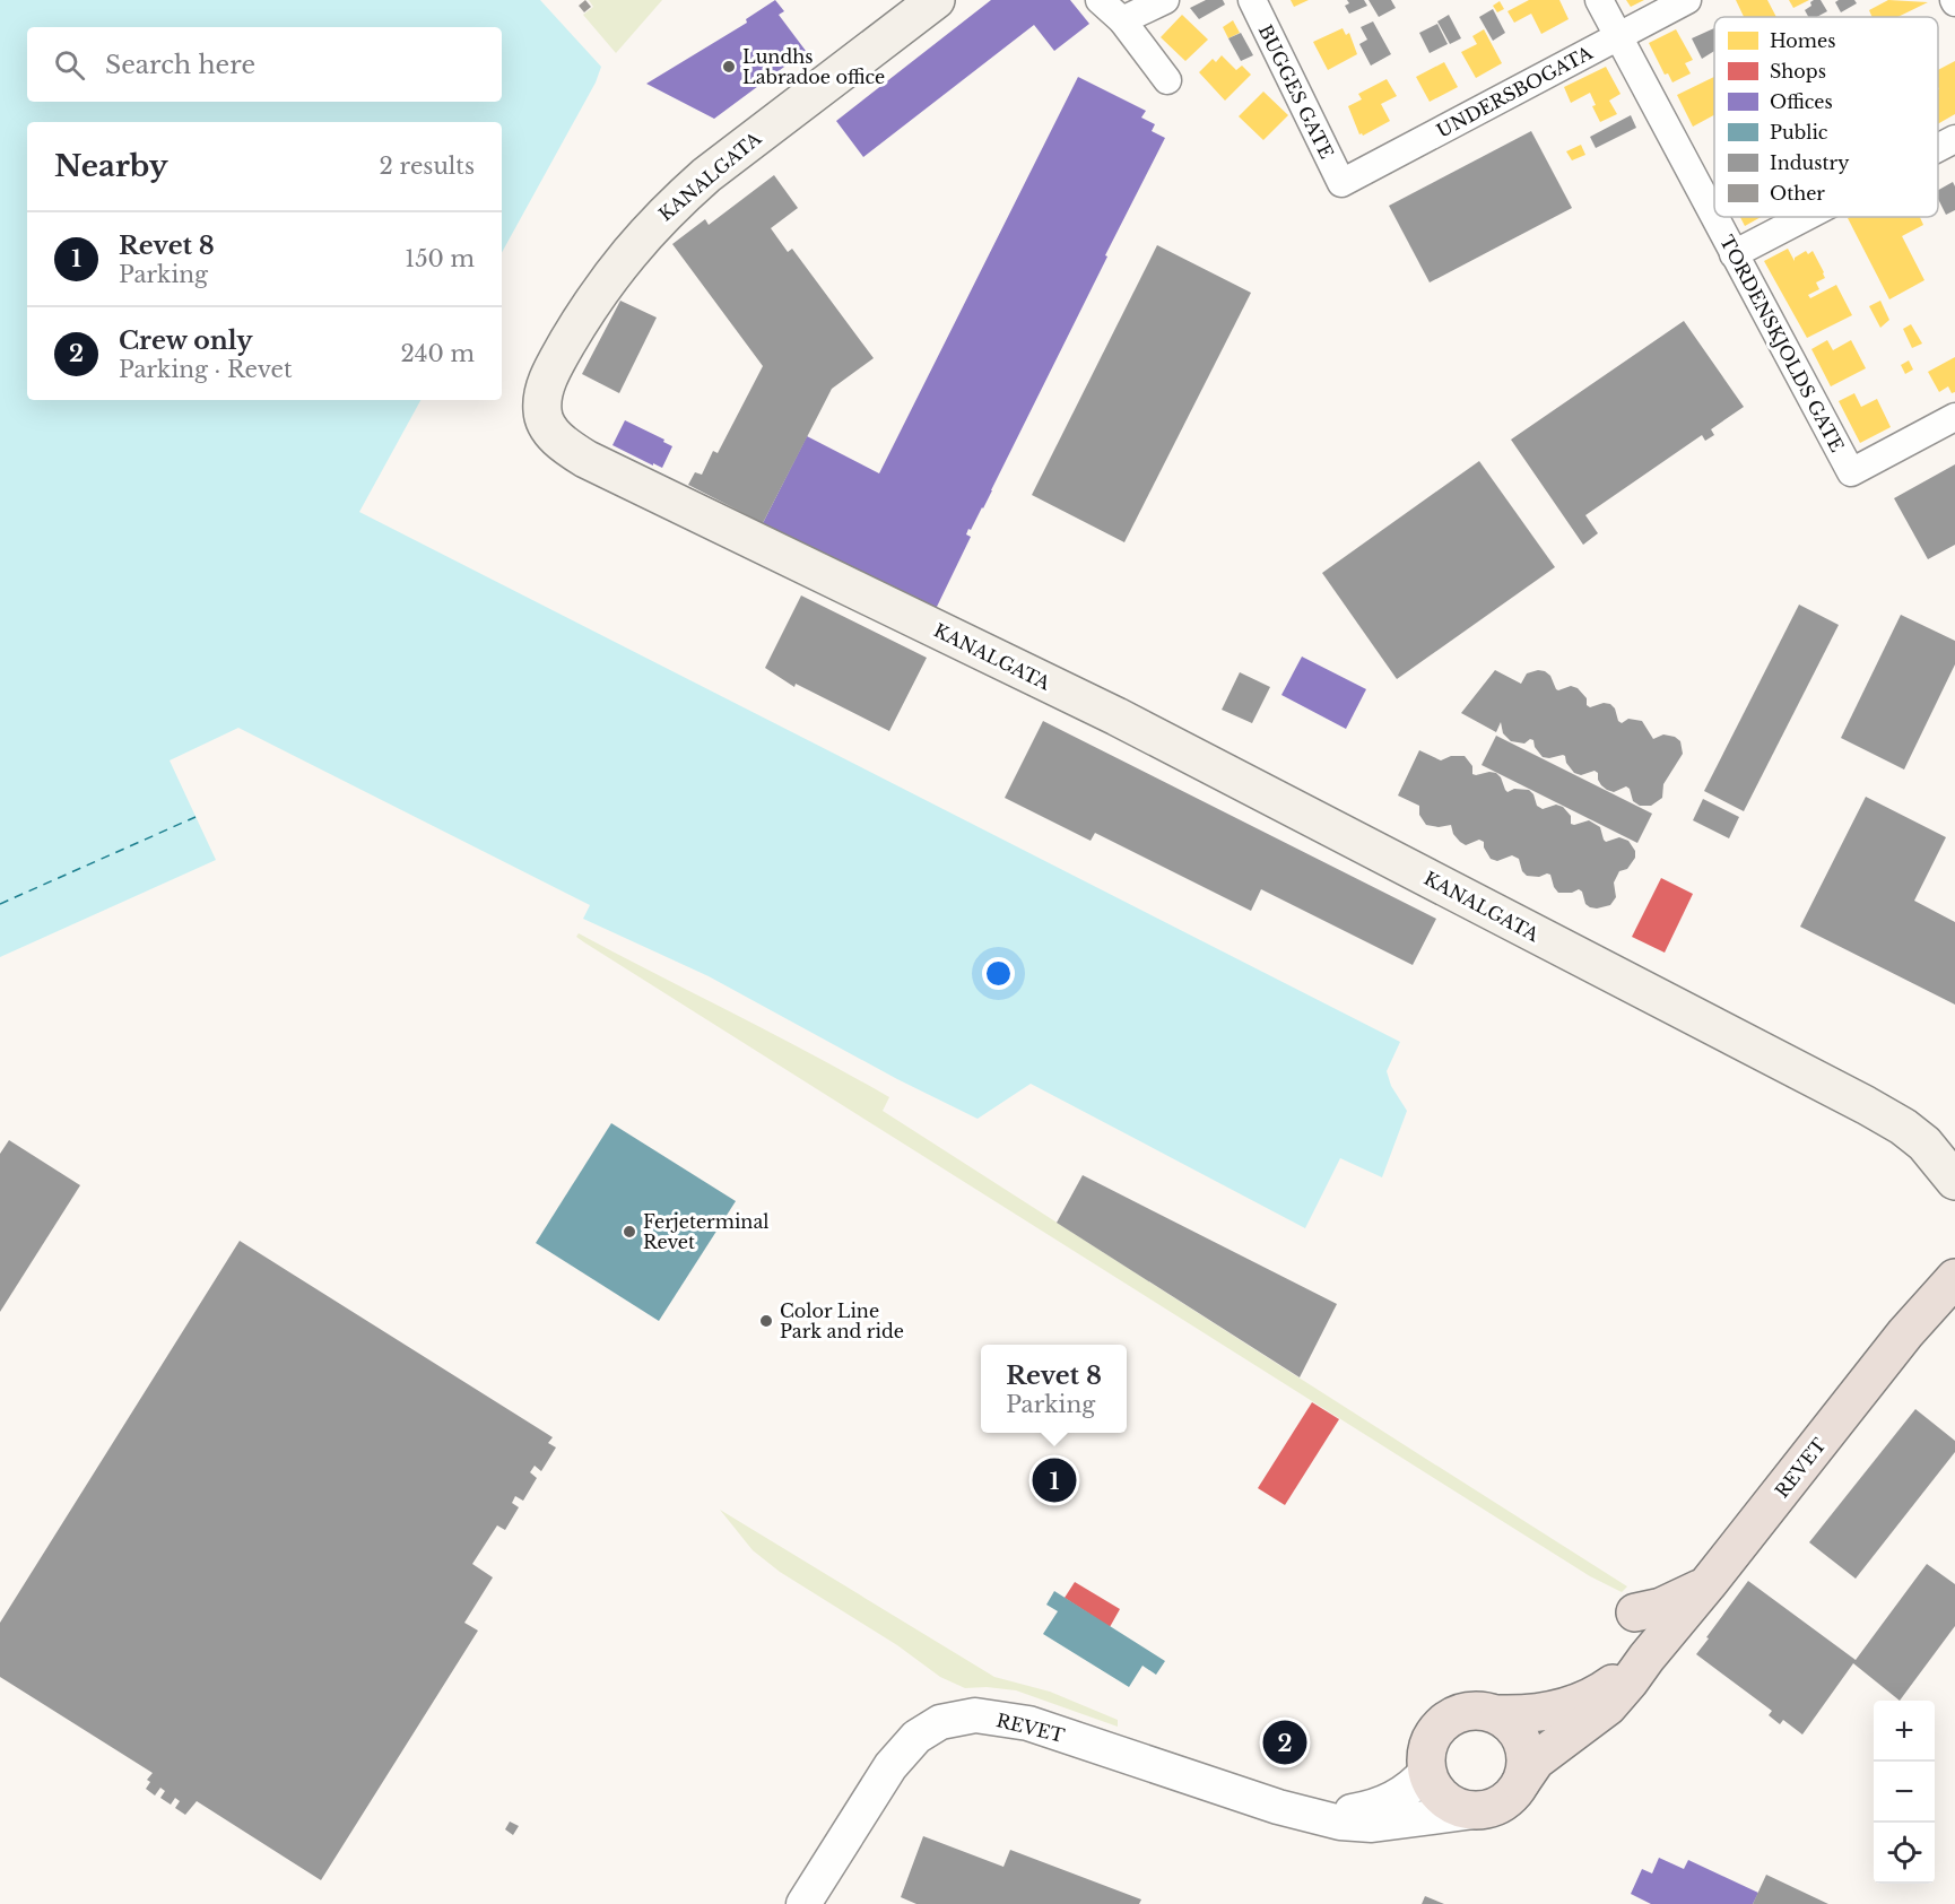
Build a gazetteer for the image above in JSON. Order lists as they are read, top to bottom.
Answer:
{
  "streets": {
    "highway": ["REVET"],
    "main road": ["KANALGATA"],
    "street": ["BUGGES GATE", "UNDERSBOGATA", "TORDENSKJOLDS GATE"]
  },
  "crossings": [
    ["BUGGES GATE", "UNDERSBOGATA"],
    ["UNDERSBOGATA", "TORDENSKJOLDS GATE"]
  ],
  "places": ["Lundhs Labradoe office", "Ferjeterminal Revet", "Color Line Park and ride"],
  "legend": [
    "Homes",
    "Shops",
    "Offices",
    "Public",
    "Industry",
    "Other"
  ],
  "page": {
    "search": "Search here",
    "heading": ["Nearby", "2 results"],
    "list": [
      {
        "mark": "1",
        "name": "Revet 8",
        "note": "Parking",
        "value": "150 m"
      },
      {
        "mark": "2",
        "name": "Crew only",
        "note": "Parking · Revet",
        "value": "240 m"
      }
    ],
    "popup": ["Revet 8", "Parking"],
    "pins": ["1", "2"],
    "map_buttons": ["+", "−"]
  }
}
